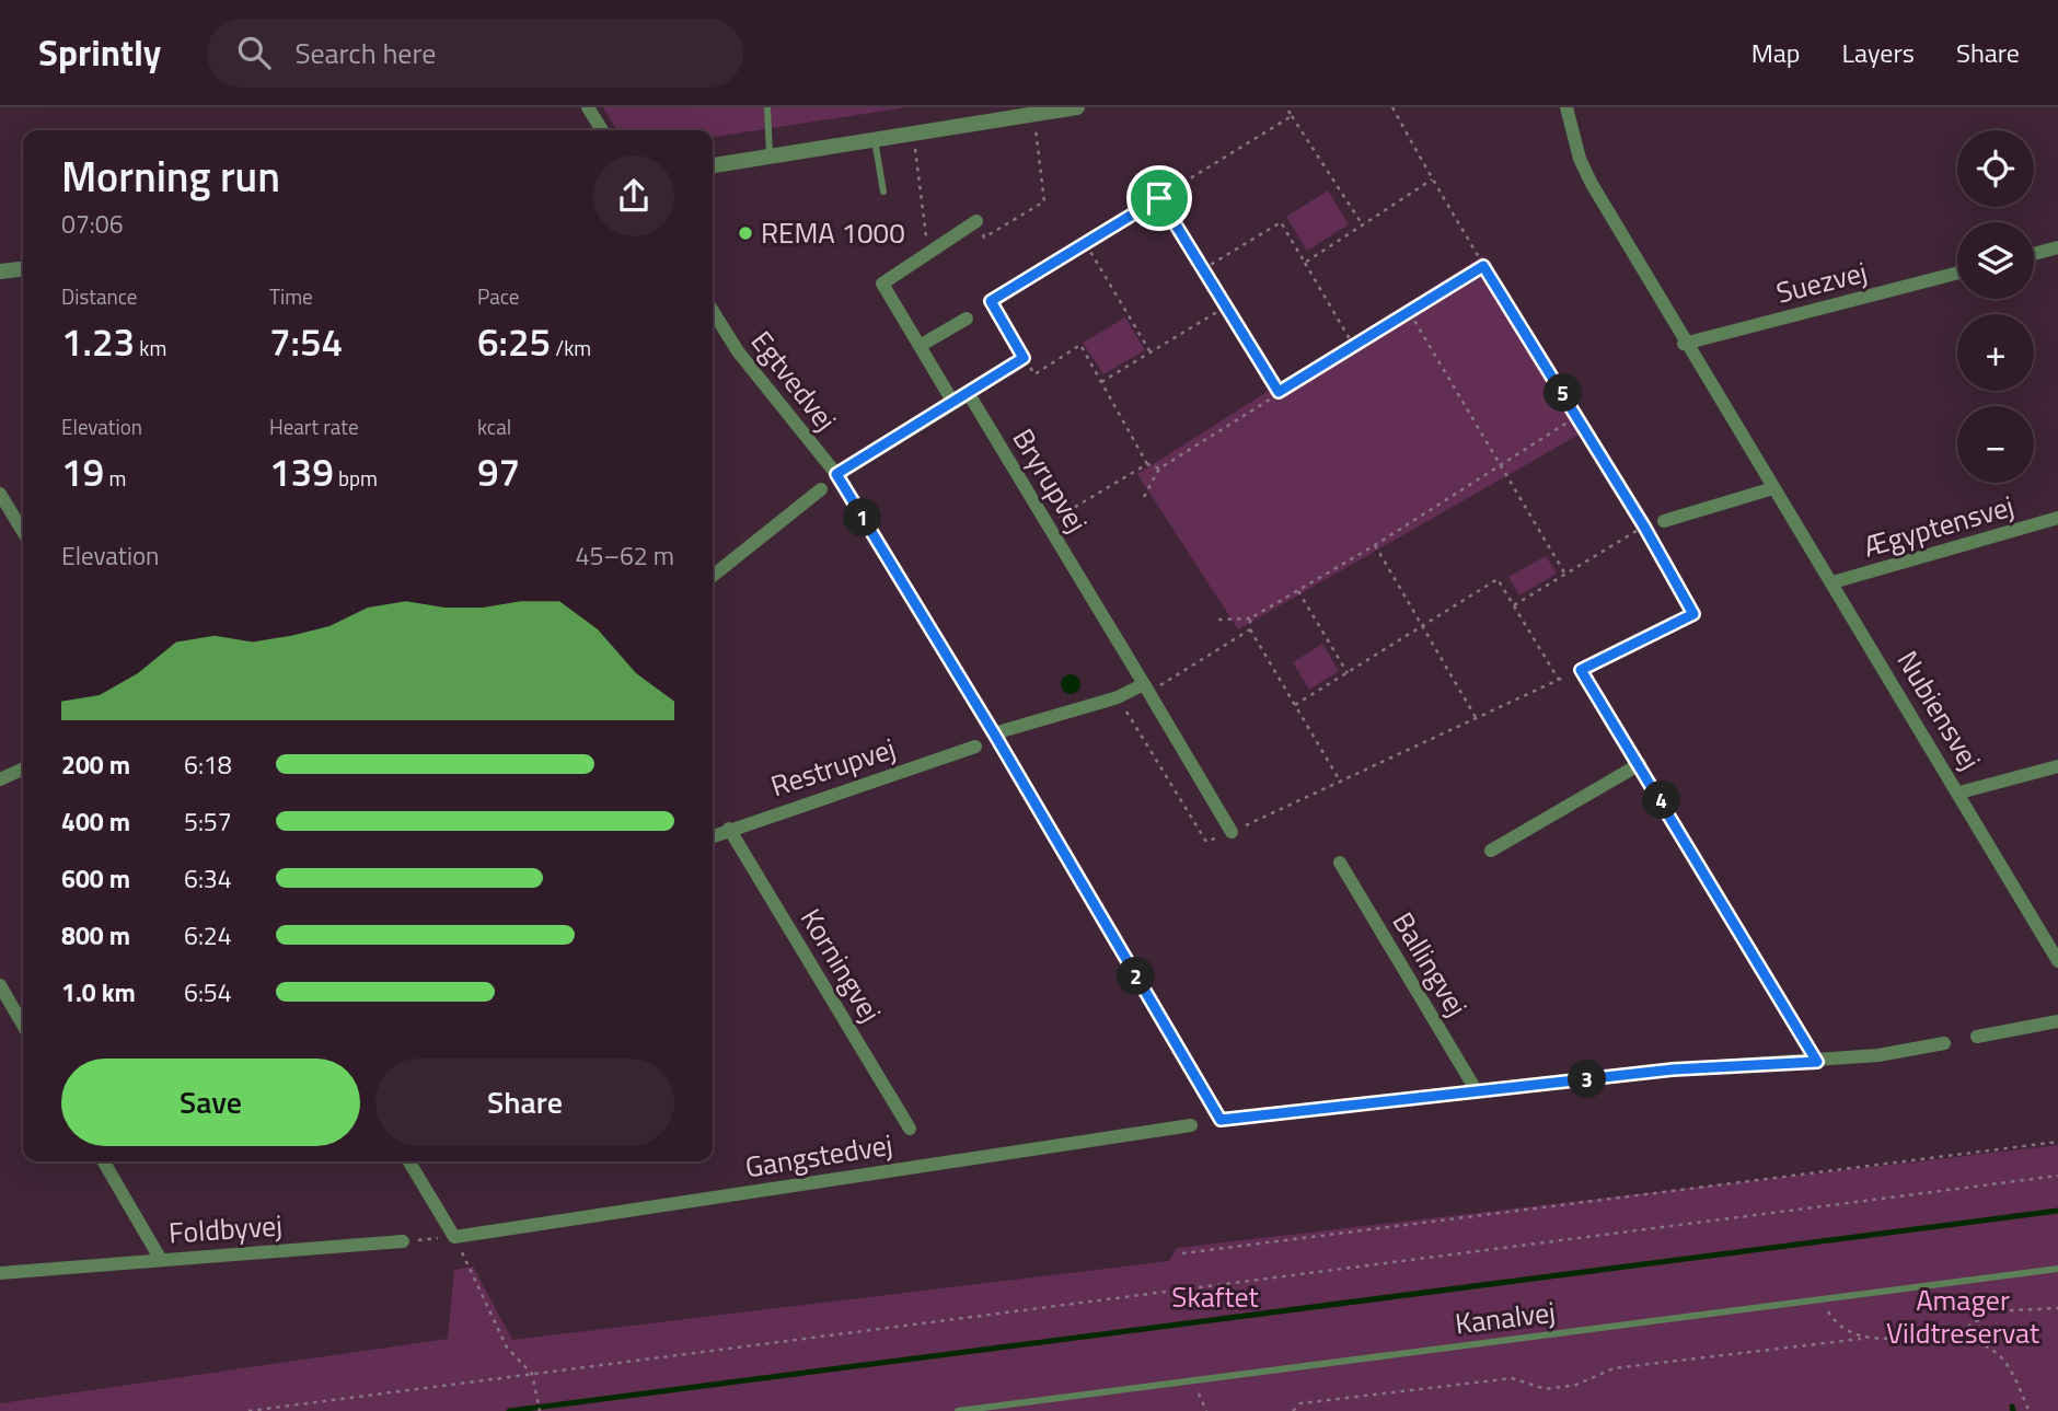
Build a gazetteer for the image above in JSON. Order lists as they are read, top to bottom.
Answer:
{
  "streets": {
    "street": [
      "Suezvej",
      "Egtvedvej",
      "Bryrupvej",
      "Ægyptensvej",
      "Nubiensvej",
      "Restrupvej",
      "Ballingvej",
      "Korningvej",
      "Gangstedvej",
      "Foldbyvej"
    ],
    "lane": ["Kanalvej"]
  },
  "crossings": [
    ["Suezvej", "Nubiensvej"],
    ["Egtvedvej", "Ballingvej"],
    ["Ægyptensvej", "Nubiensvej"],
    ["Restrupvej", "Korningvej"]
  ],
  "parks": ["Skaftet", "Amager Vildtreservat"],
  "places": ["REMA 1000"],
  "page": {
    "header": "Sprintly",
    "search": "Search here",
    "nav": ["Map", "Layers", "Share"],
    "map_buttons": ["+", "−"],
    "heading": ["Morning run", "07:06"],
    "stats": [
      ["Distance", "1.23 km"],
      ["Time", "7:54"],
      ["Pace", "6:25 /km"],
      ["Elevation", "19 m"],
      ["Heart rate", "139 bpm"],
      ["kcal", "97"]
    ],
    "pins": [
      "5",
      "1",
      "4",
      "2",
      "3"
    ],
    "chart": ["Elevation", "45–62 m"],
    "list": [
      {
        "name": "200 m",
        "note": "6:18"
      },
      {
        "name": "400 m",
        "note": "5:57"
      },
      {
        "name": "600 m",
        "note": "6:34"
      },
      {
        "name": "800 m",
        "note": "6:24"
      },
      {
        "name": "1.0 km",
        "note": "6:54"
      }
    ],
    "buttons": ["Save", "Share"]
  }
}
